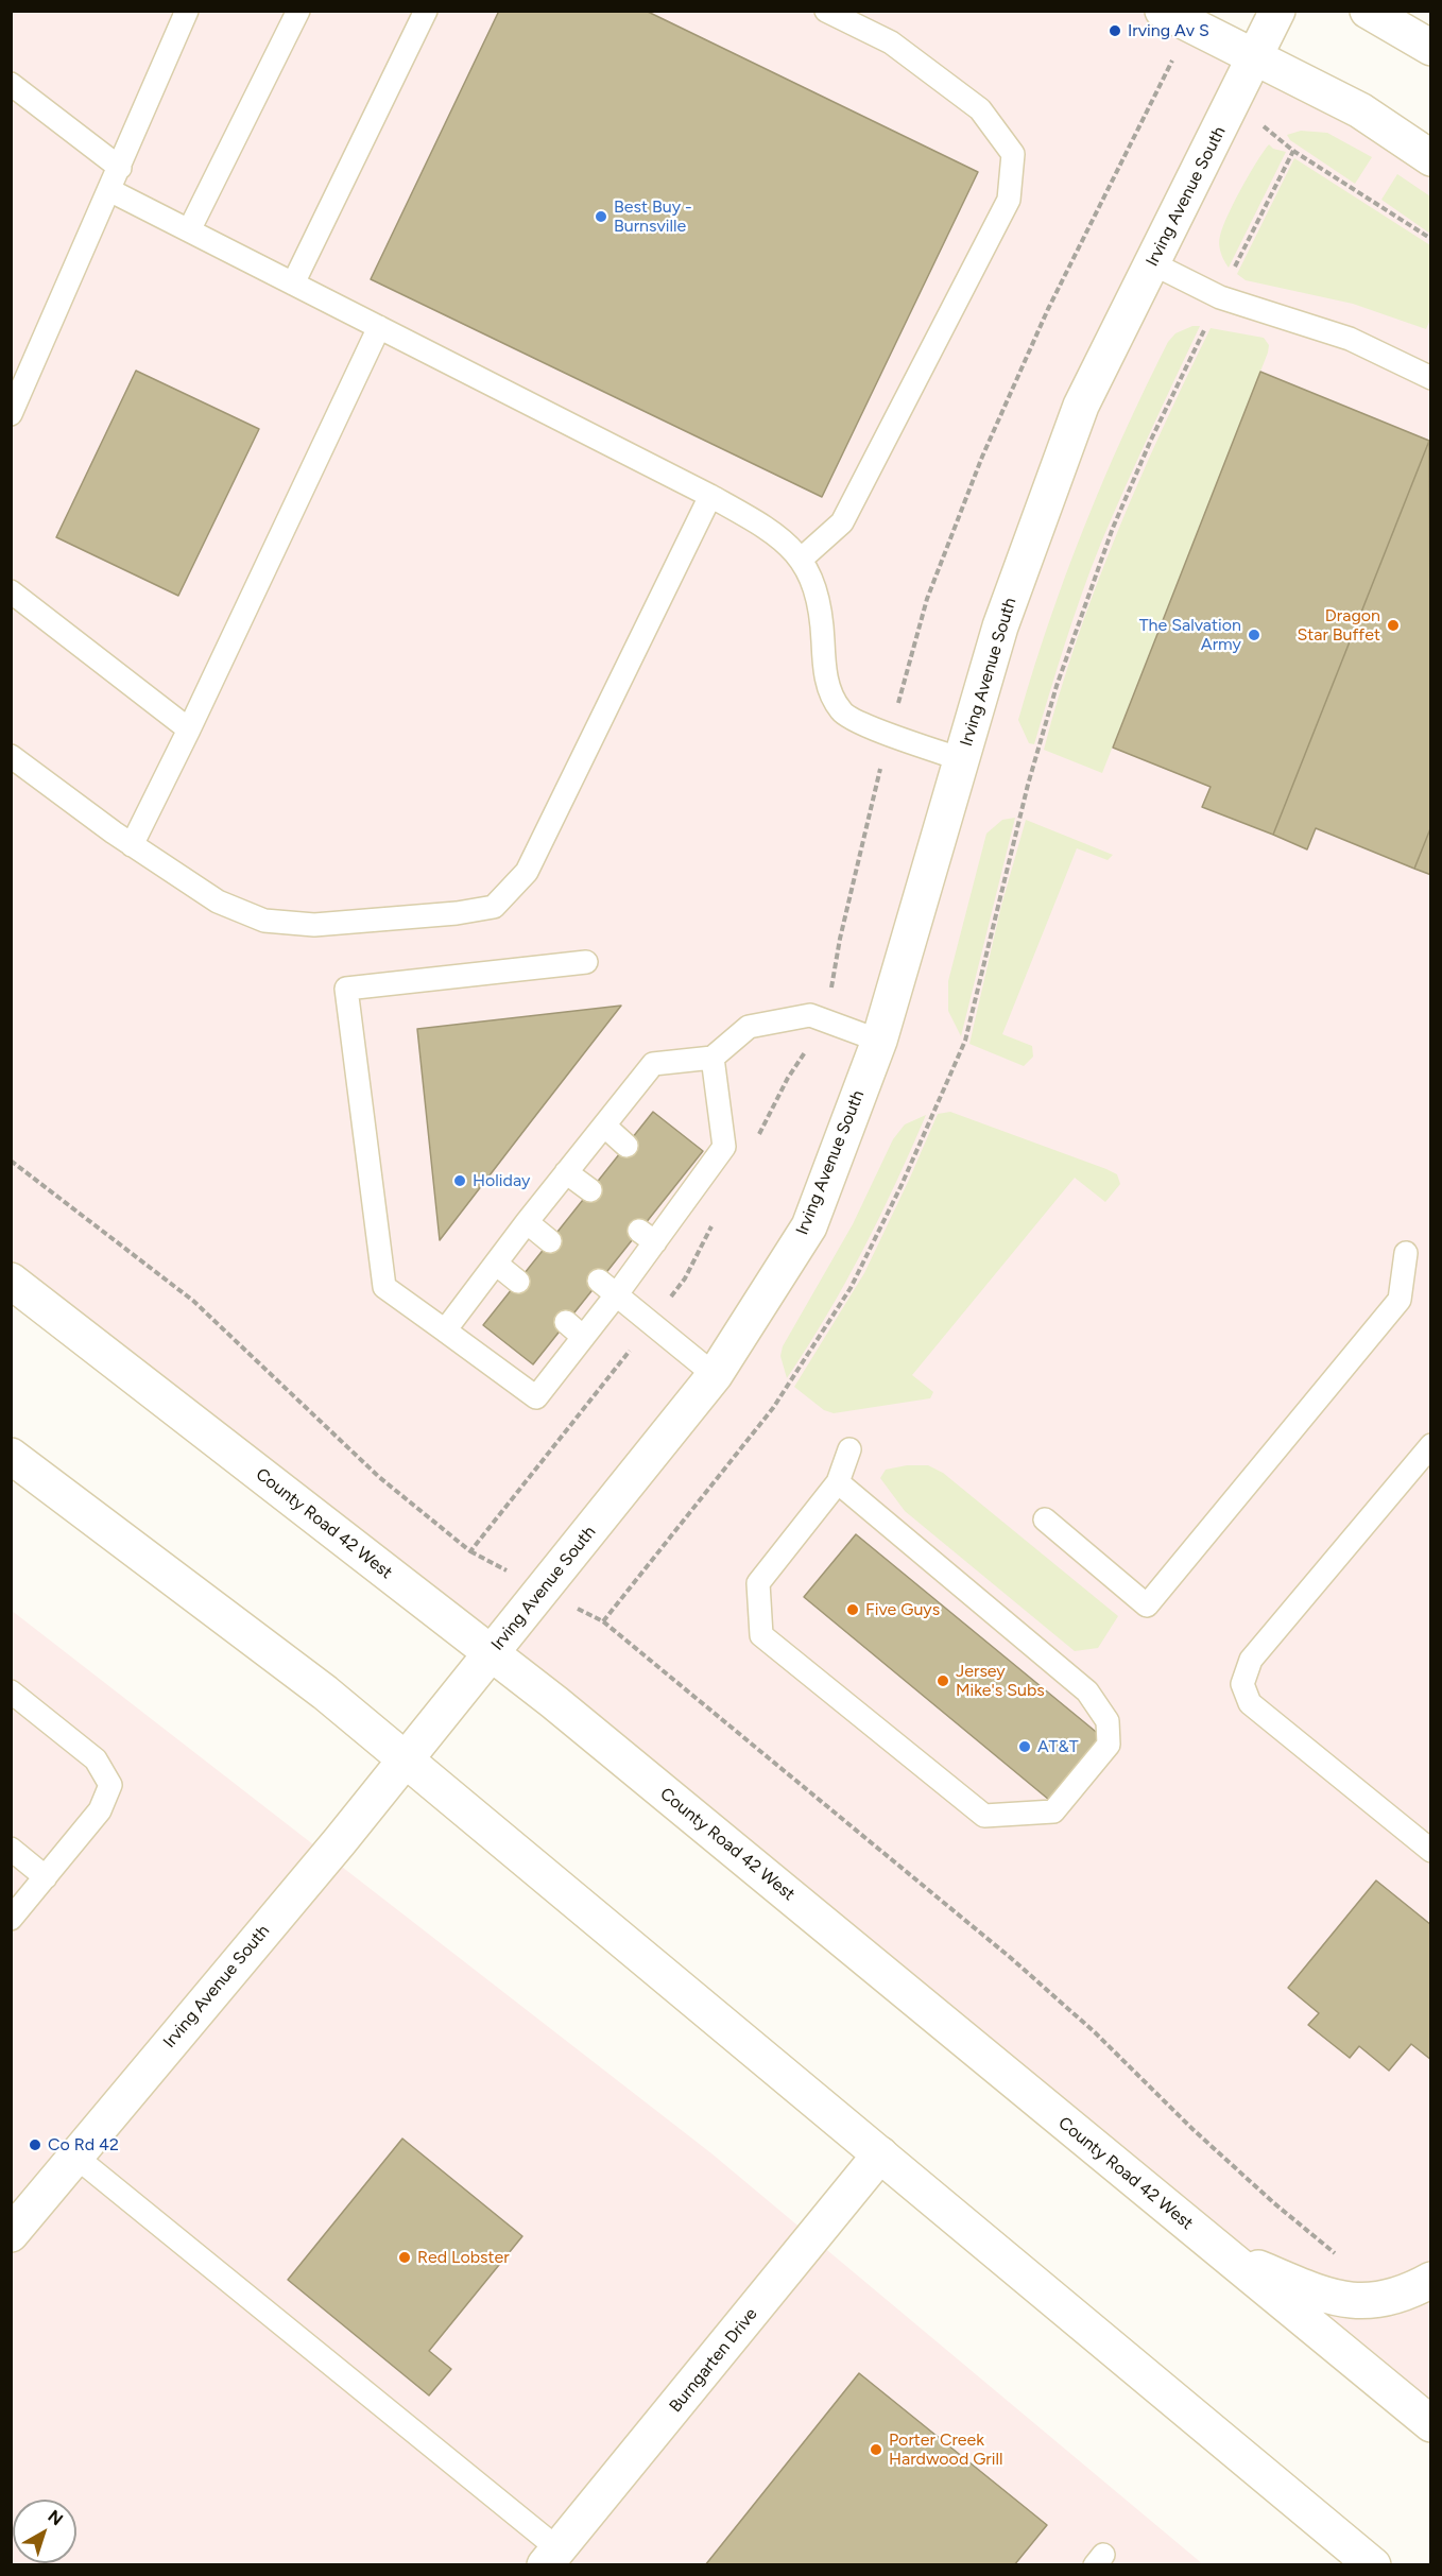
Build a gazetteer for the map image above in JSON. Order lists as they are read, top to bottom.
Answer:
{
  "streets": {
    "main road": ["Irving Avenue South", "County Road 42 West", "Burngarten Drive"]
  },
  "crossings": [
    ["Irving Avenue South", "County Road 42 West"]
  ],
  "places": [
    "Irving Av S",
    "Best Buy - Burnsville",
    "Dragon Star Buffet",
    "The Salvation Army",
    "Holiday",
    "Five Guys",
    "Jersey Mike's Subs",
    "AT&T",
    "Co Rd 42",
    "Red Lobster",
    "Porter Creek Hardwood Grill"
  ],
  "north": "top right"
}
